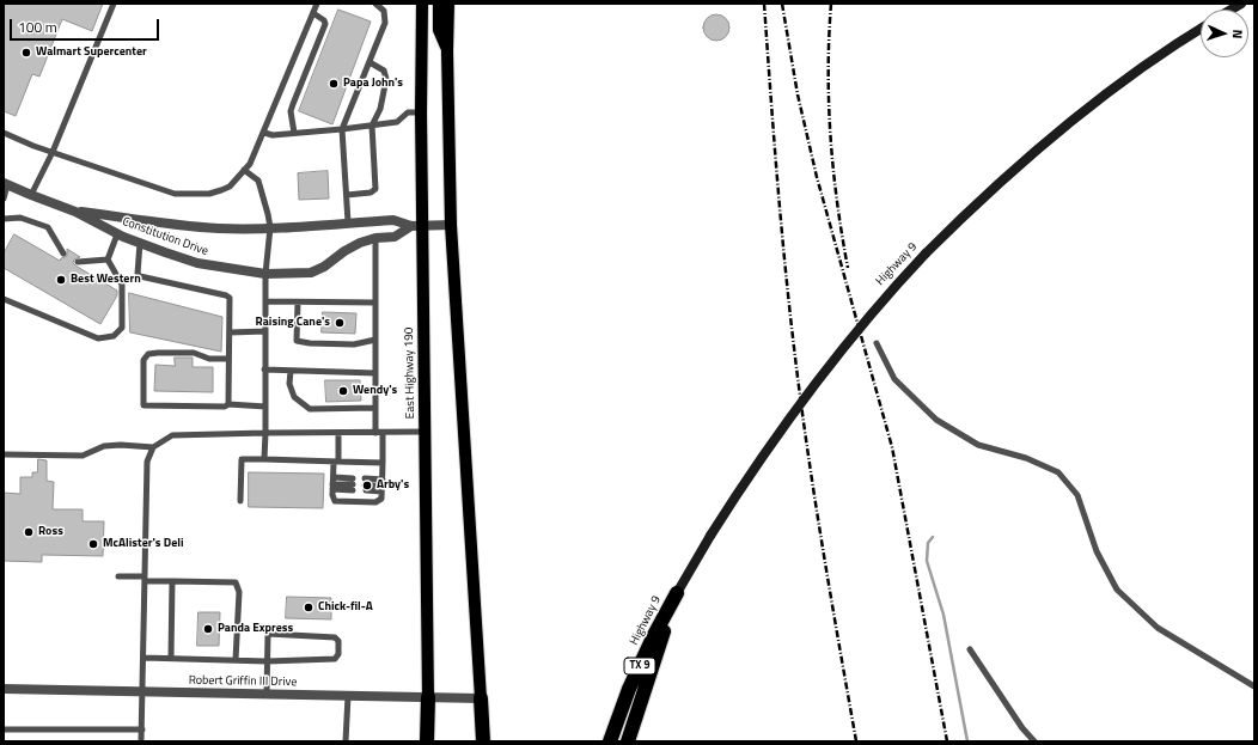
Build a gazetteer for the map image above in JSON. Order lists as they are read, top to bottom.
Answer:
{
  "streets": {
    "highway": ["Highway 9", "East Highway 190", "TX 9"],
    "street": ["Constitution Drive", "Robert Griffin III Drive"]
  },
  "crossings": [
    ["Constitution Drive", "East Highway 190"],
    ["East Highway 190", "Robert Griffin III Drive"]
  ],
  "places": [
    "Walmart Supercenter",
    "Papa John's",
    "Best Western",
    "Raising Cane's",
    "Wendy's",
    "Arby's",
    "Ross",
    "McAlister's Deli",
    "Chick-fil-A",
    "Panda Express"
  ],
  "scale_bar": "100 m",
  "north": "right"
}
